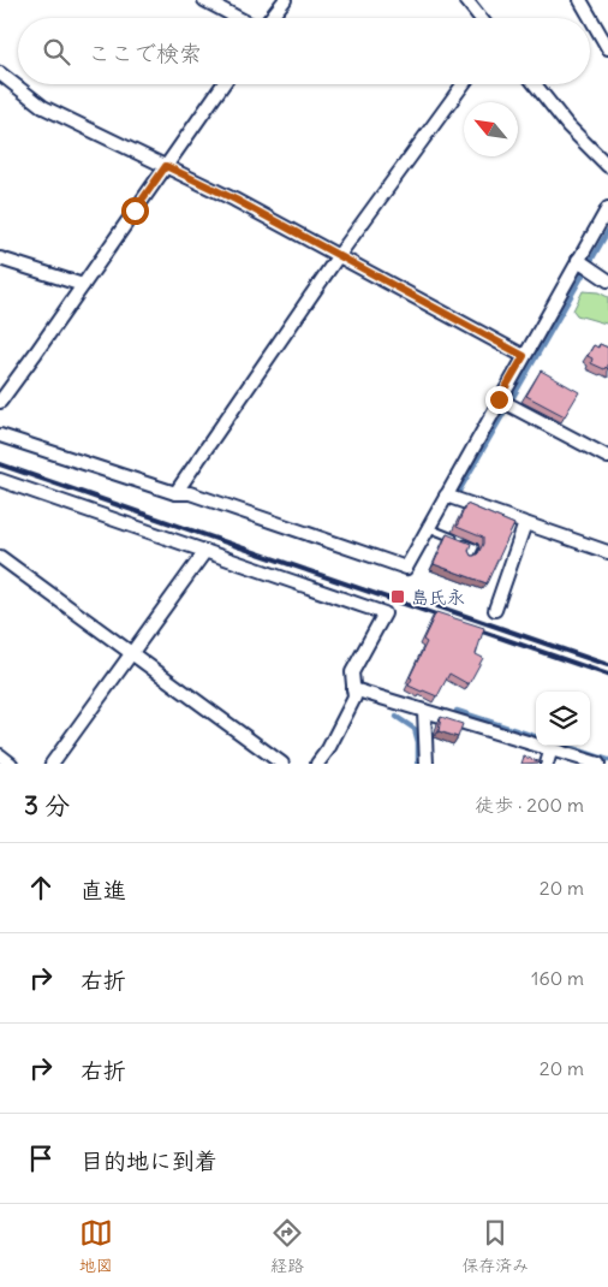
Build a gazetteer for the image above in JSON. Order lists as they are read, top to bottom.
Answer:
{
  "places": {
    "transit": ["島氏永"]
  },
  "north": "top left",
  "page": {
    "search": "ここで検索",
    "heading": ["3 分", "徒歩 · 200 m"],
    "list": [
      ["直進", "20 m"],
      ["右折", "160 m"],
      ["右折", "20 m"],
      "目的地に到着"
    ],
    "nav": ["地図", "経路", "保存済み"]
  }
}
